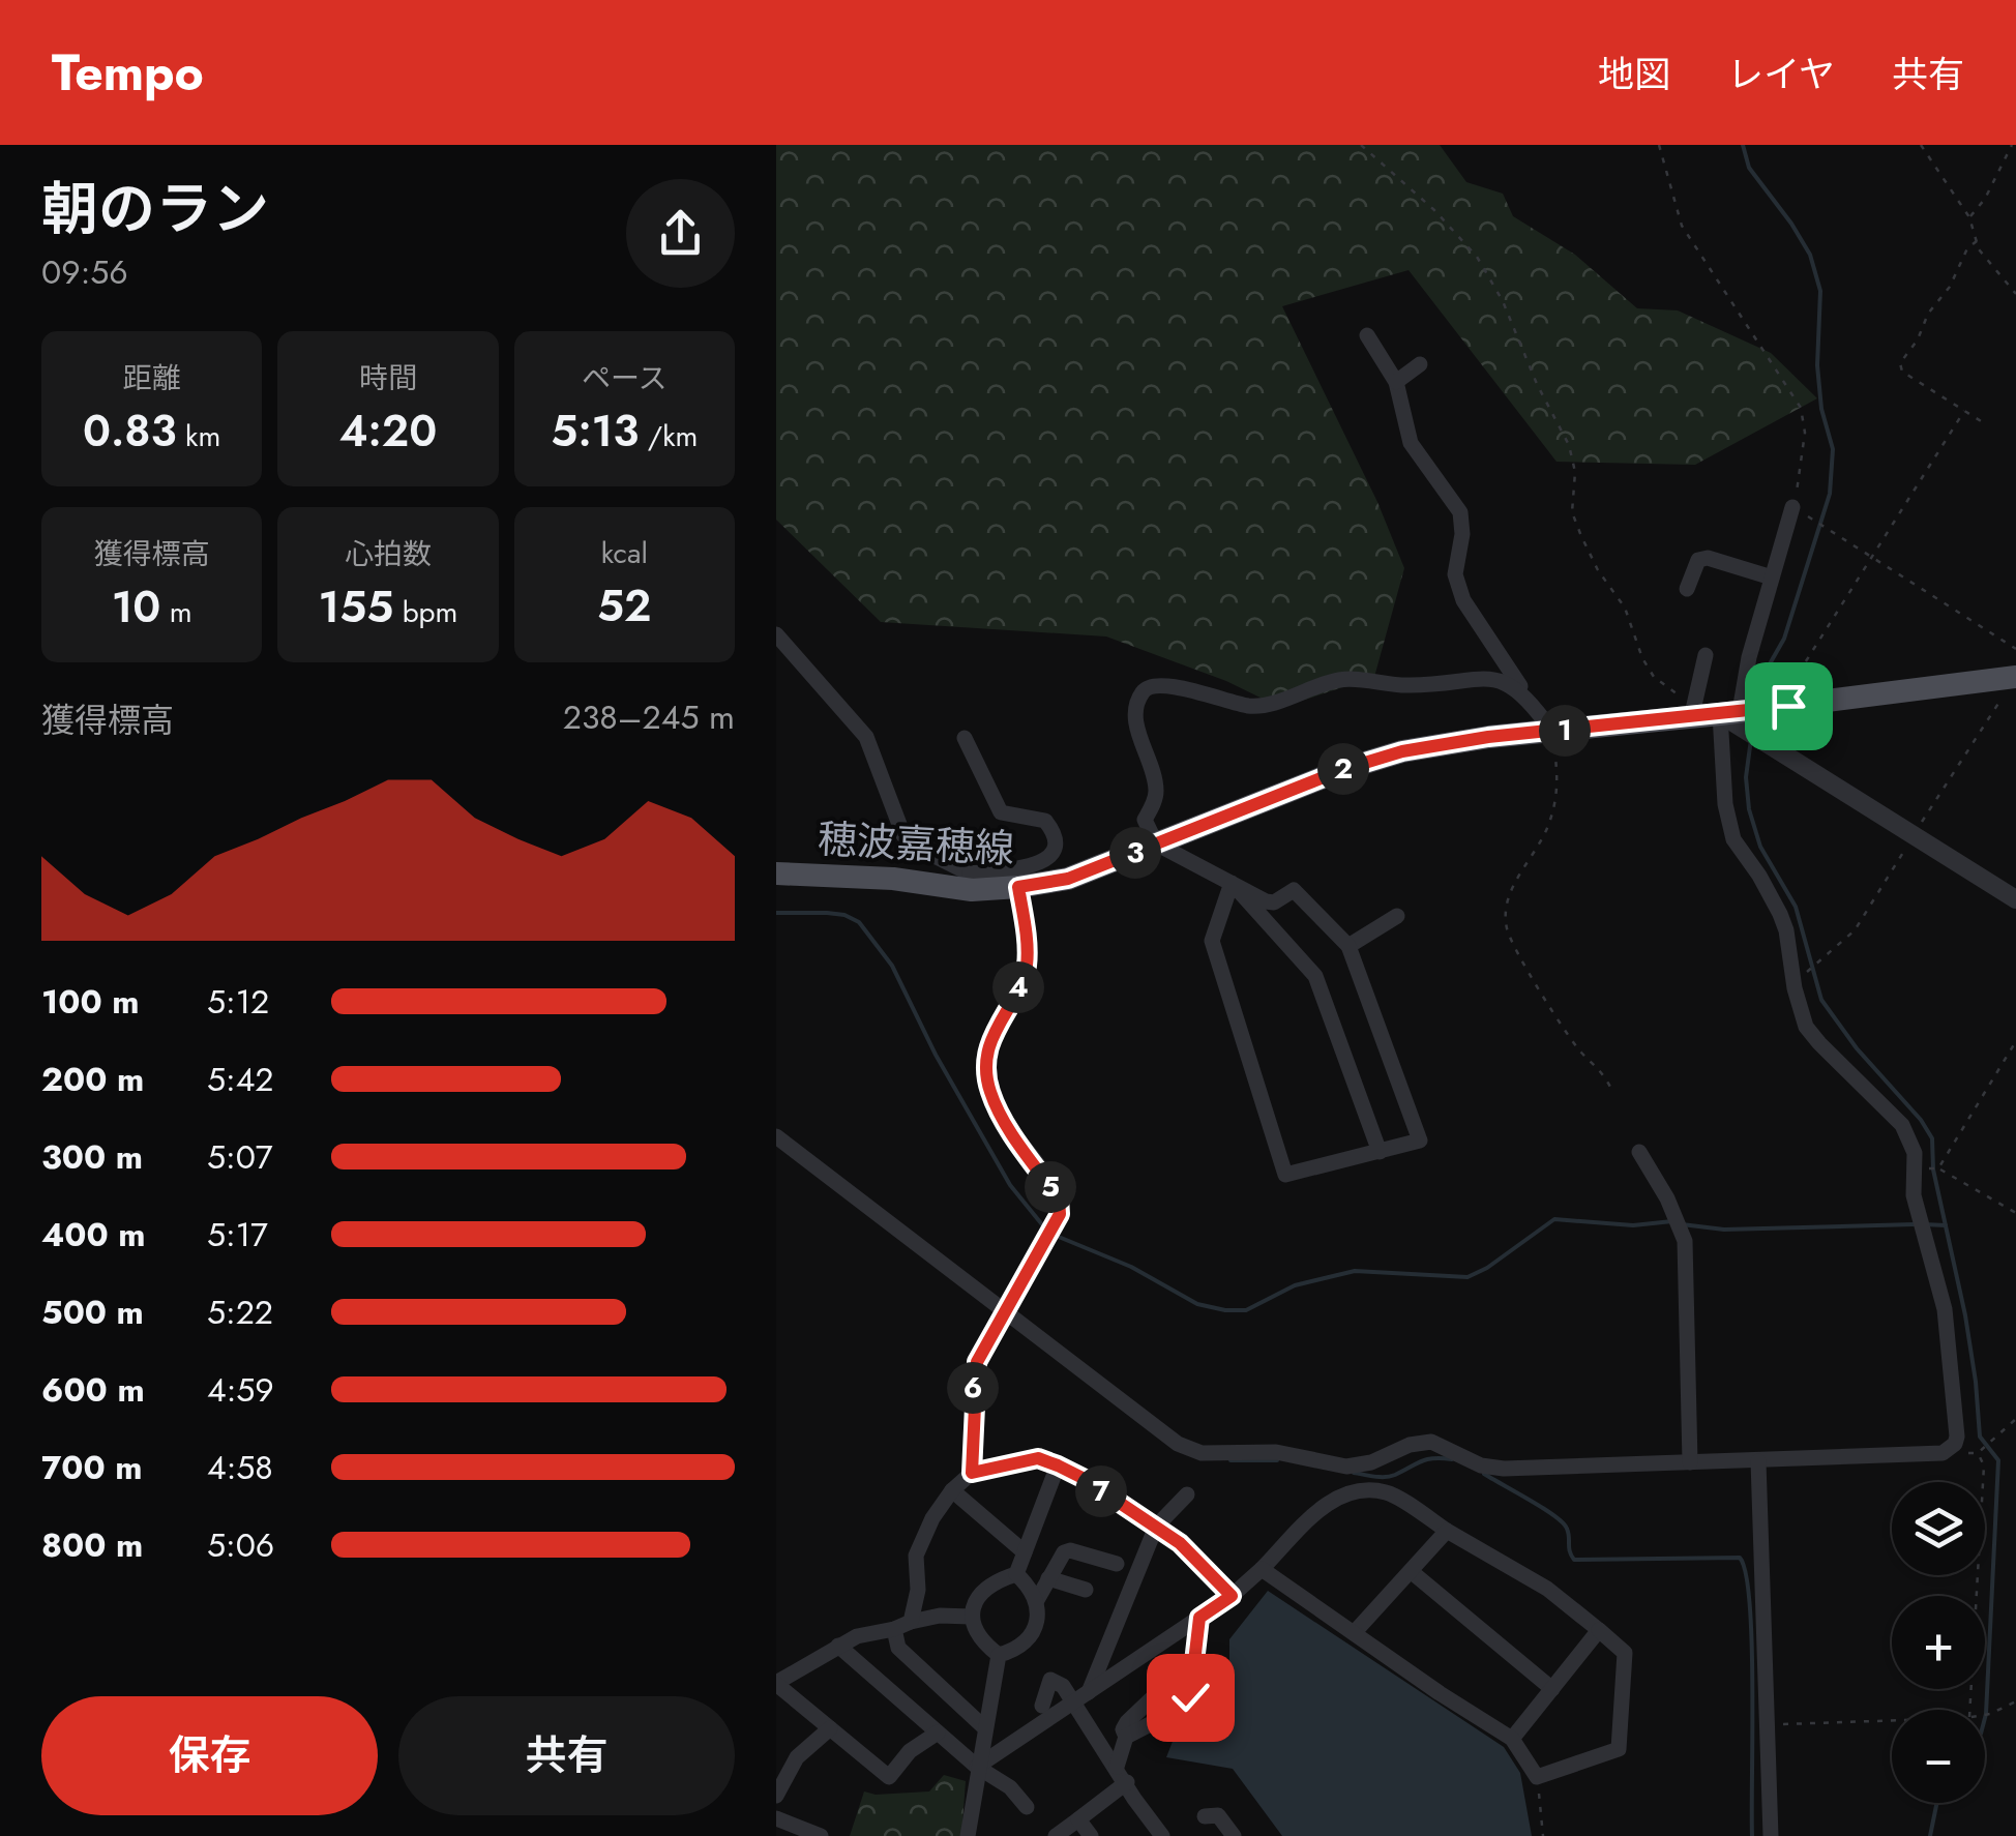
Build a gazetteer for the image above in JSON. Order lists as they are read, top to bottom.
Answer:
{
  "streets": {
    "main road": ["穂波嘉穂線"]
  },
  "page": {
    "header": "Tempo",
    "nav": ["地図", "レイヤ", "共有"],
    "heading": ["朝のラン", "09:56"],
    "stats": [
      ["距離", "0.83 km"],
      ["時間", "4:20"],
      ["ペース", "5:13 /km"],
      ["獲得標高", "10 m"],
      ["心拍数", "155 bpm"],
      ["kcal", "52"]
    ],
    "chart": ["獲得標高", "238–245 m"],
    "pins": [
      "1",
      "2",
      "3",
      "4",
      "5",
      "6",
      "7"
    ],
    "list": [
      {
        "name": "100 m",
        "note": "5:12"
      },
      {
        "name": "200 m",
        "note": "5:42"
      },
      {
        "name": "300 m",
        "note": "5:07"
      },
      {
        "name": "400 m",
        "note": "5:17"
      },
      {
        "name": "500 m",
        "note": "5:22"
      },
      {
        "name": "600 m",
        "note": "4:59"
      },
      {
        "name": "700 m",
        "note": "4:58"
      },
      {
        "name": "800 m",
        "note": "5:06"
      }
    ],
    "map_buttons": ["+", "−"],
    "buttons": ["保存", "共有"]
  }
}
